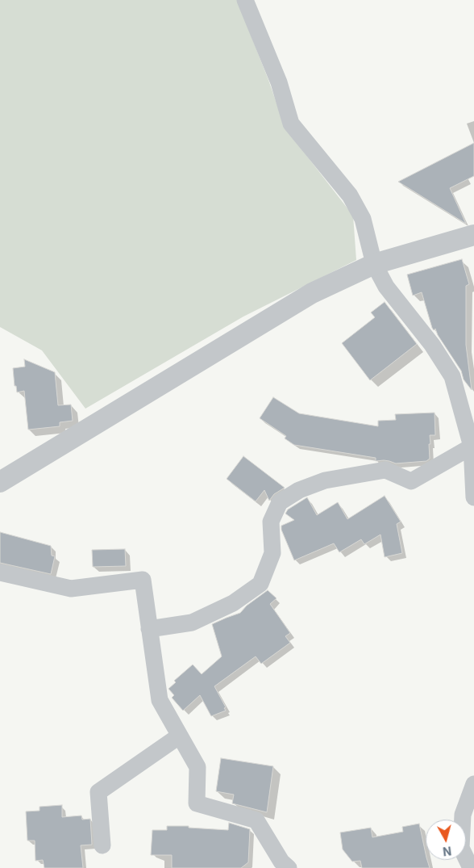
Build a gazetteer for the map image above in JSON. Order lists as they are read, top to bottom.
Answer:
{
  "north": "bottom"
}
